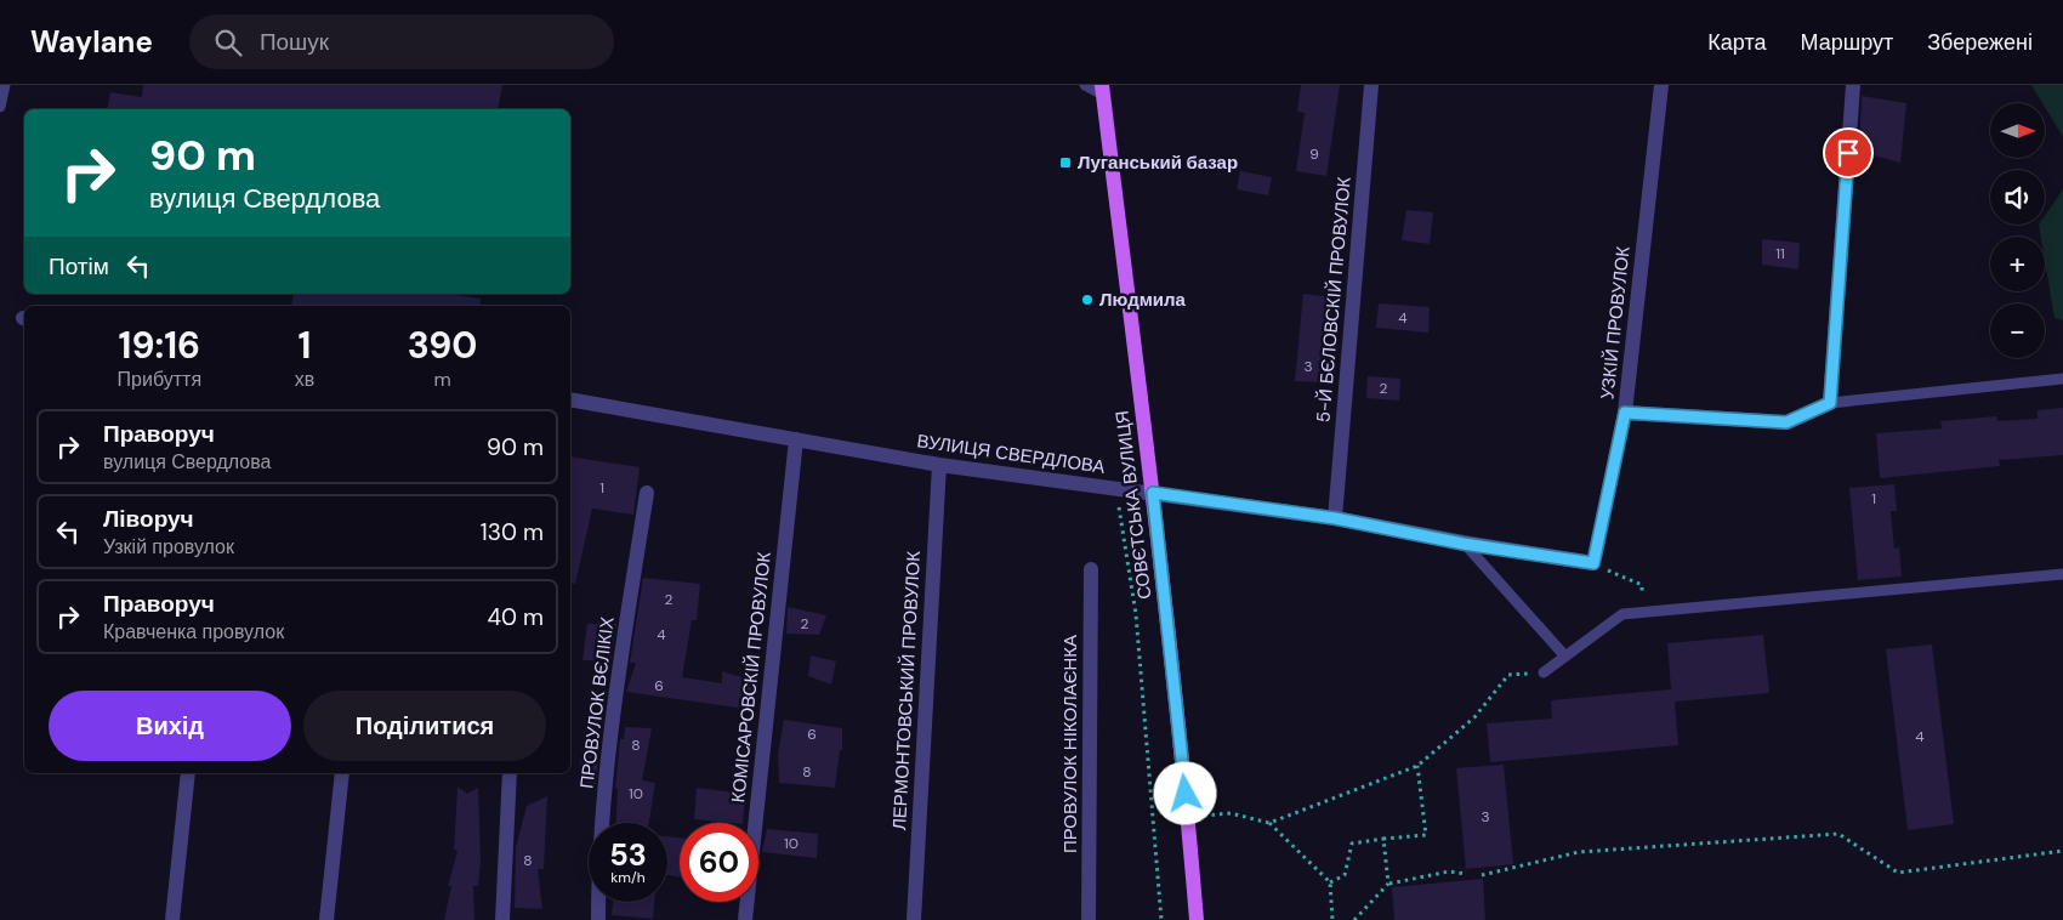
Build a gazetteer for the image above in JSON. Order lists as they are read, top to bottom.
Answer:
{
  "streets": {
    "main road": ["СОВЄТСЬКА ВУЛИЦЯ"],
    "street": [
      "5-Й БЄЛОВСКІЙ ПРОВУЛОК",
      "УЗКІЙ ПРОВУЛОК",
      "ВУЛИЦЯ СВЕРДЛОВА",
      "КОМІСАРОВСКІЙ ПРОВУЛОК",
      "ЛЕРМОНТОВСЬКИЙ ПРОВУЛОК",
      "ПРОВУЛОК ВЄЛІКІХ",
      "ПРОВУЛОК НІКОЛАЄНКА"
    ]
  },
  "crossings": [
    ["5-Й БЄЛОВСКІЙ ПРОВУЛОК", "ВУЛИЦЯ СВЕРДЛОВА"],
    ["УЗКІЙ ПРОВУЛОК", "ВУЛИЦЯ СВЕРДЛОВА"],
    ["ВУЛИЦЯ СВЕРДЛОВА", "СОВЄТСЬКА ВУЛИЦЯ"],
    ["ВУЛИЦЯ СВЕРДЛОВА", "КОМІСАРОВСКІЙ ПРОВУЛОК"],
    ["ВУЛИЦЯ СВЕРДЛОВА", "ЛЕРМОНТОВСЬКИЙ ПРОВУЛОК"]
  ],
  "places": {
    "transit": ["Луганський базар"],
    "other": ["Людмила"]
  },
  "house_numbers": [
    "9",
    "11",
    "4",
    "3",
    "2",
    "1",
    "1",
    "2",
    "2",
    "4",
    "6",
    "6",
    "4",
    "8",
    "8",
    "10",
    "3",
    "10",
    "8"
  ],
  "north": "right",
  "page": {
    "header": "Waylane",
    "search": "Пошук",
    "nav": ["Карта", "Маршрут", "Збережені"],
    "map_buttons": ["+", "−"],
    "turn": ["90 m", "вулиця Свердлова"],
    "then": "Потім",
    "eta": [
      "19:16",
      "Прибуття",
      "1",
      "хв",
      "390",
      "m"
    ],
    "list": [
      {
        "name": "Праворуч",
        "note": "вулиця Свердлова",
        "value": "90 m"
      },
      {
        "name": "Ліворуч",
        "note": "Узкій провулок",
        "value": "130 m"
      },
      {
        "name": "Праворуч",
        "note": "Кравченка провулок",
        "value": "40 m"
      }
    ],
    "buttons": ["Вихід", "Поділитися"],
    "speed": "53 km/h",
    "limit": "60"
  }
}
